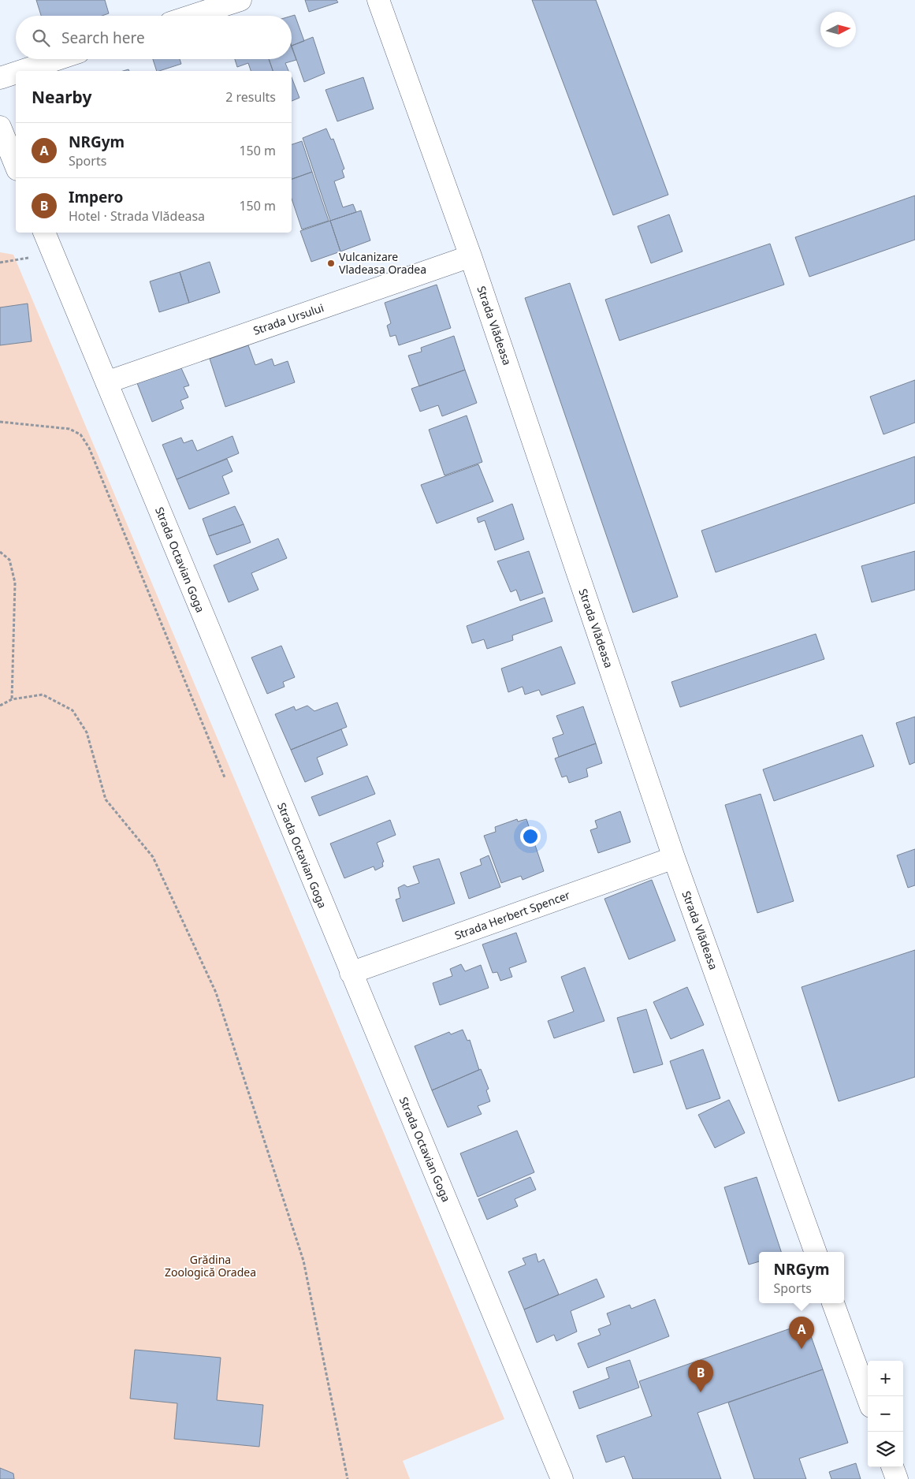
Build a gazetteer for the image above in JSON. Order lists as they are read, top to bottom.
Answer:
{
  "streets": {
    "street": [
      "Strada Ursului",
      "Strada Vlădeasa",
      "Strada Octavian Goga",
      "Strada Herbert Spencer"
    ]
  },
  "crossings": [
    ["Strada Ursului", "Strada Vlădeasa"],
    ["Strada Ursului", "Strada Octavian Goga"],
    ["Strada Vlădeasa", "Strada Herbert Spencer"],
    ["Strada Octavian Goga", "Strada Herbert Spencer"]
  ],
  "parks": ["Grădina Zoologică Oradea"],
  "places": ["Vulcanizare Vladeasa Oradea"],
  "north": "right",
  "page": {
    "search": "Search here",
    "heading": ["Nearby", "2 results"],
    "list": [
      {
        "mark": "A",
        "name": "NRGym",
        "note": "Sports",
        "value": "150 m"
      },
      {
        "mark": "B",
        "name": "Impero",
        "note": "Hotel · Strada Vlădeasa",
        "value": "150 m"
      }
    ],
    "popup": ["NRGym", "Sports"],
    "pins": ["A", "B"],
    "map_buttons": ["+", "−"]
  }
}
